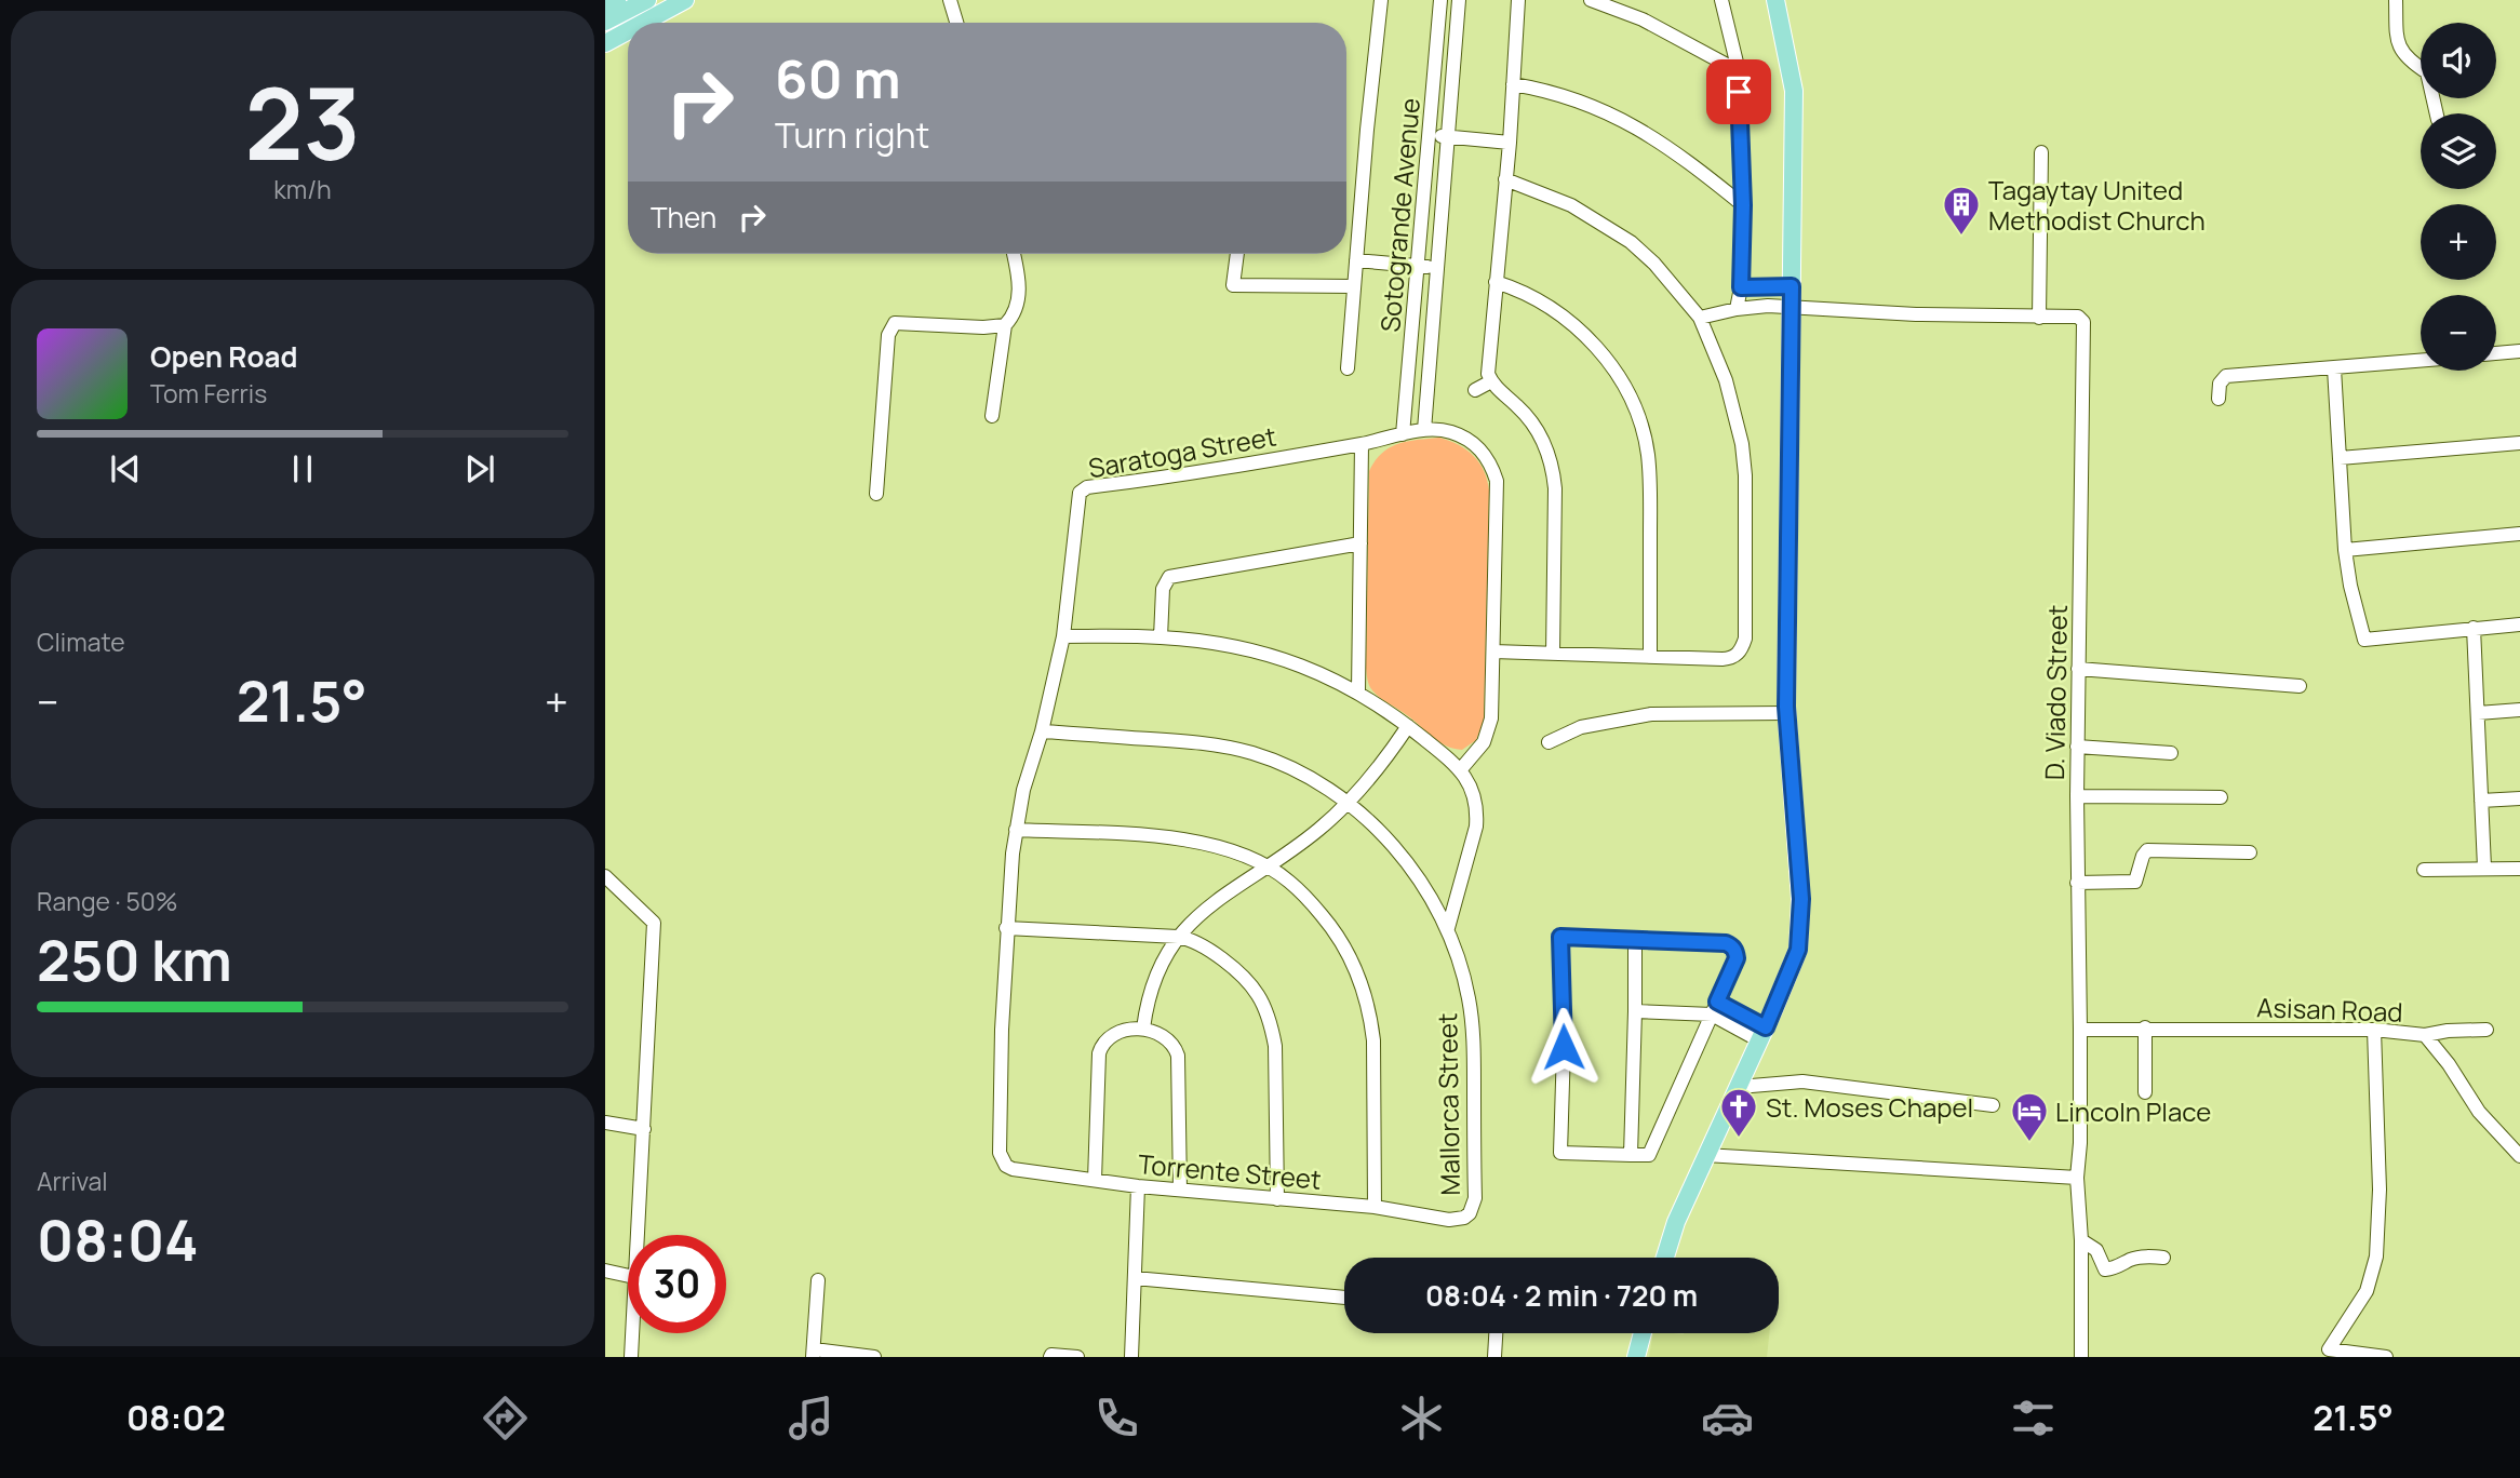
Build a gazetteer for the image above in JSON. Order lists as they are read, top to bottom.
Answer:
{
  "streets": {
    "street": [
      "Sotogrande Avenue",
      "Saratoga Street",
      "D. Viado Street",
      "Asisan Road",
      "Mallorca Street",
      "Torrente Street"
    ]
  },
  "crossings": [
    ["Sotogrande Avenue", "Saratoga Street"],
    ["Saratoga Street", "Mallorca Street"],
    ["Saratoga Street", "Torrente Street"],
    ["D. Viado Street", "Asisan Road"],
    ["Mallorca Street", "Torrente Street"]
  ],
  "places": {
    "building": ["Tagaytay United Methodist Church"],
    "church": ["St. Moses Chapel"],
    "hotel": ["Lincoln Place"]
  },
  "page": {
    "tile": [
      ["23", "km/h"],
      "Climate",
      ["Range · 50%", "250 km"],
      ["Arrival", "08:04"]
    ],
    "map_buttons": ["+", "−"],
    "turn": ["60 m", "Turn right"],
    "then": "Then",
    "song": ["Open Road", "Tom Ferris"],
    "heat": ["−", "21.5°", "+"],
    "limit": "30",
    "trip": "08:04 · 2 min · 720 m",
    "tabs": ["08:02", "21.5°"]
  }
}
